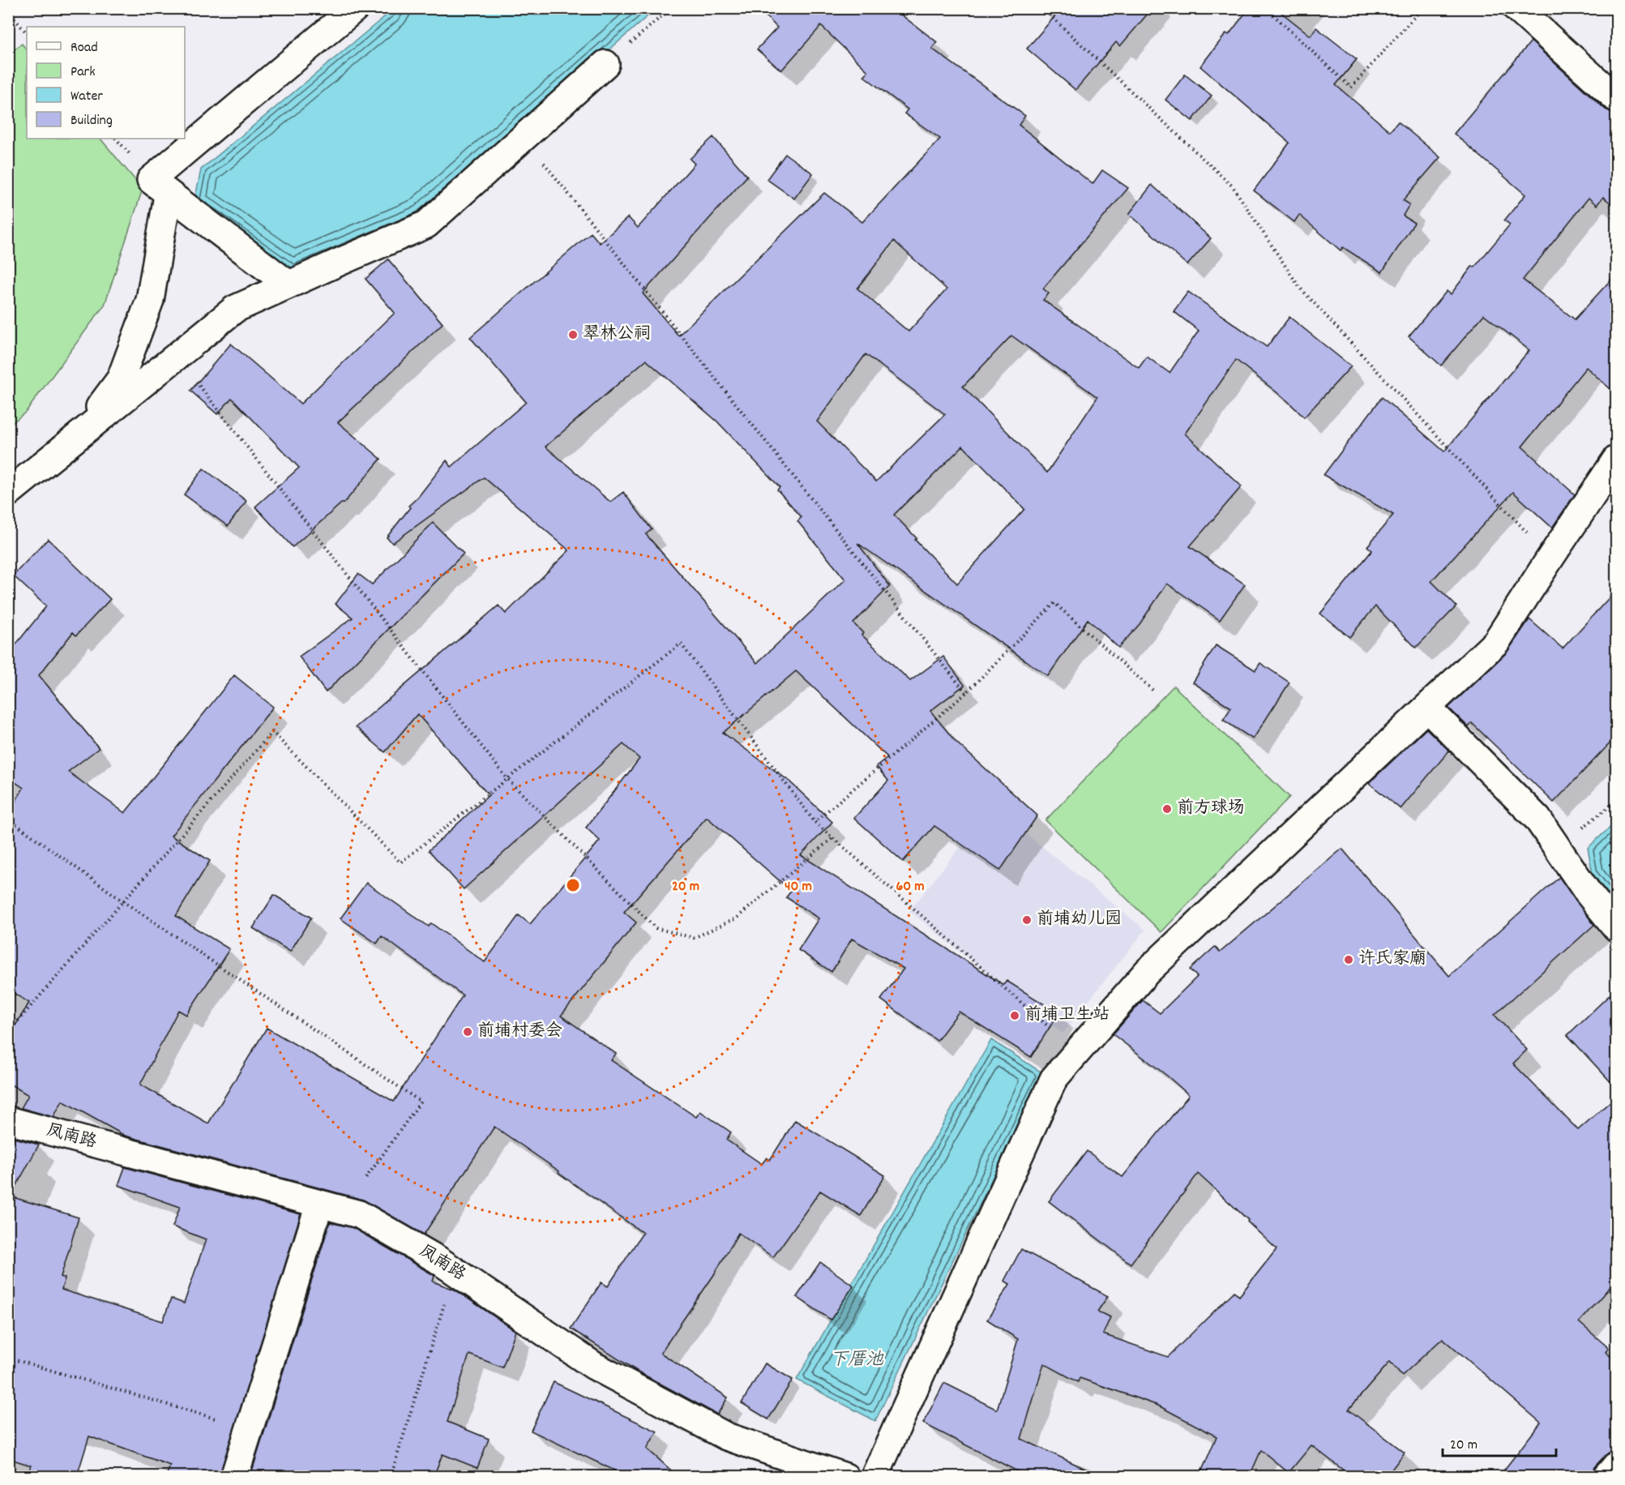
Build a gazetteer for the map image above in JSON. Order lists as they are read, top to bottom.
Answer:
{
  "streets": {
    "street": ["凤南路"]
  },
  "water": ["下厝池"],
  "places": [
    "翠林公祠",
    "前方球场",
    "前埔幼儿园",
    "许氏家廟",
    "前埔卫生站",
    "前埔村委会"
  ],
  "legend": [
    "Road",
    "Park",
    "Water",
    "Building"
  ],
  "scale_bar": "20 m",
  "rings": ["20 m", "40 m", "60 m"]
}
